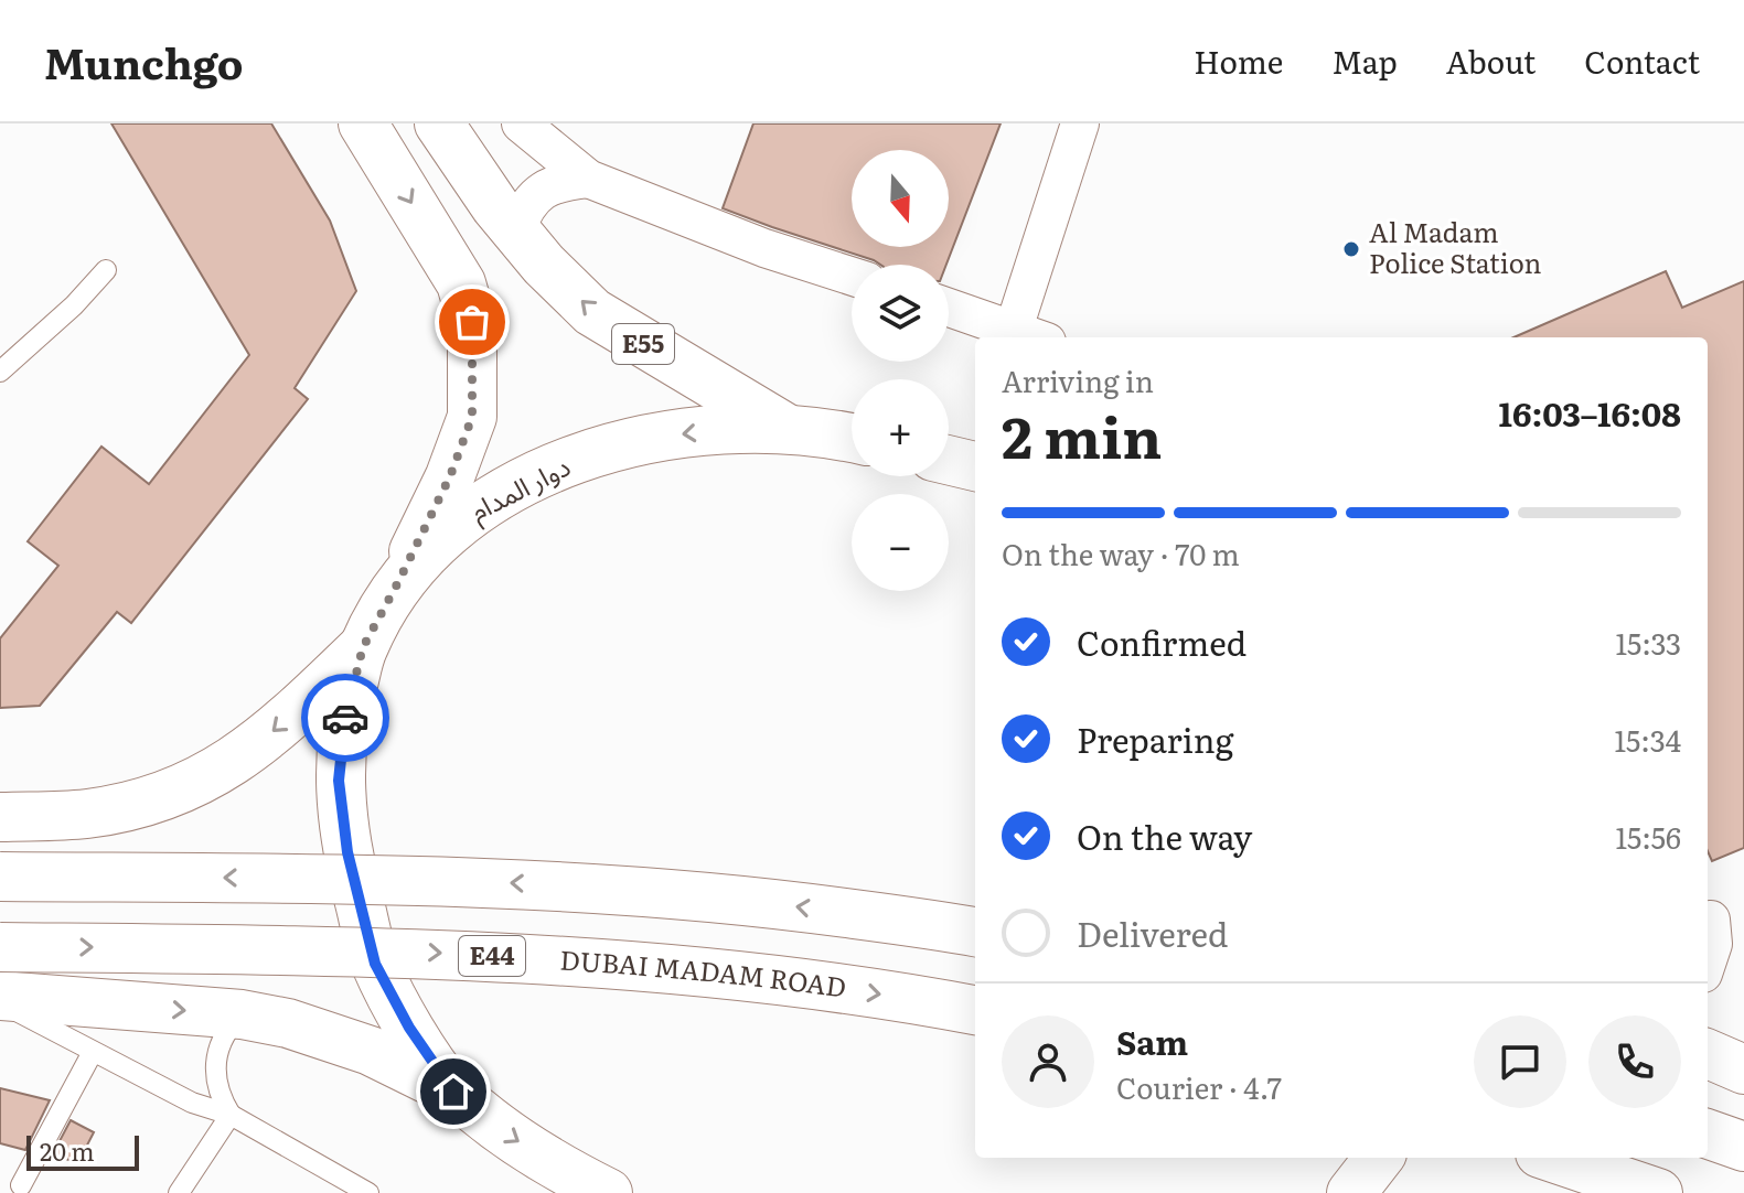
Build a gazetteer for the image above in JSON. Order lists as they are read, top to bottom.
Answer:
{
  "streets": {
    "main road": [
      "E55",
      "دوار المدام",
      "E44",
      "DUBAI MADAM ROAD"
    ]
  },
  "crossings": [
    ["E55", "دوار المدام"]
  ],
  "places": ["Al Madam Police Station"],
  "scale_bar": "20 m",
  "north": "bottom",
  "page": {
    "header": "Munchgo",
    "nav": [
      "Home",
      "Map",
      "About",
      "Contact"
    ],
    "map_buttons": ["+", "−"],
    "heading": ["2 min", "Arriving in", "16:03–16:08"],
    "panel": ["Sam", "Courier · 4.7"],
    "bar": "On the way · 70 m",
    "list": [
      ["Confirmed", "15:33"],
      ["Preparing", "15:34"],
      ["On the way", "15:56"],
      "Delivered"
    ],
    "scale": "20 m"
  }
}
